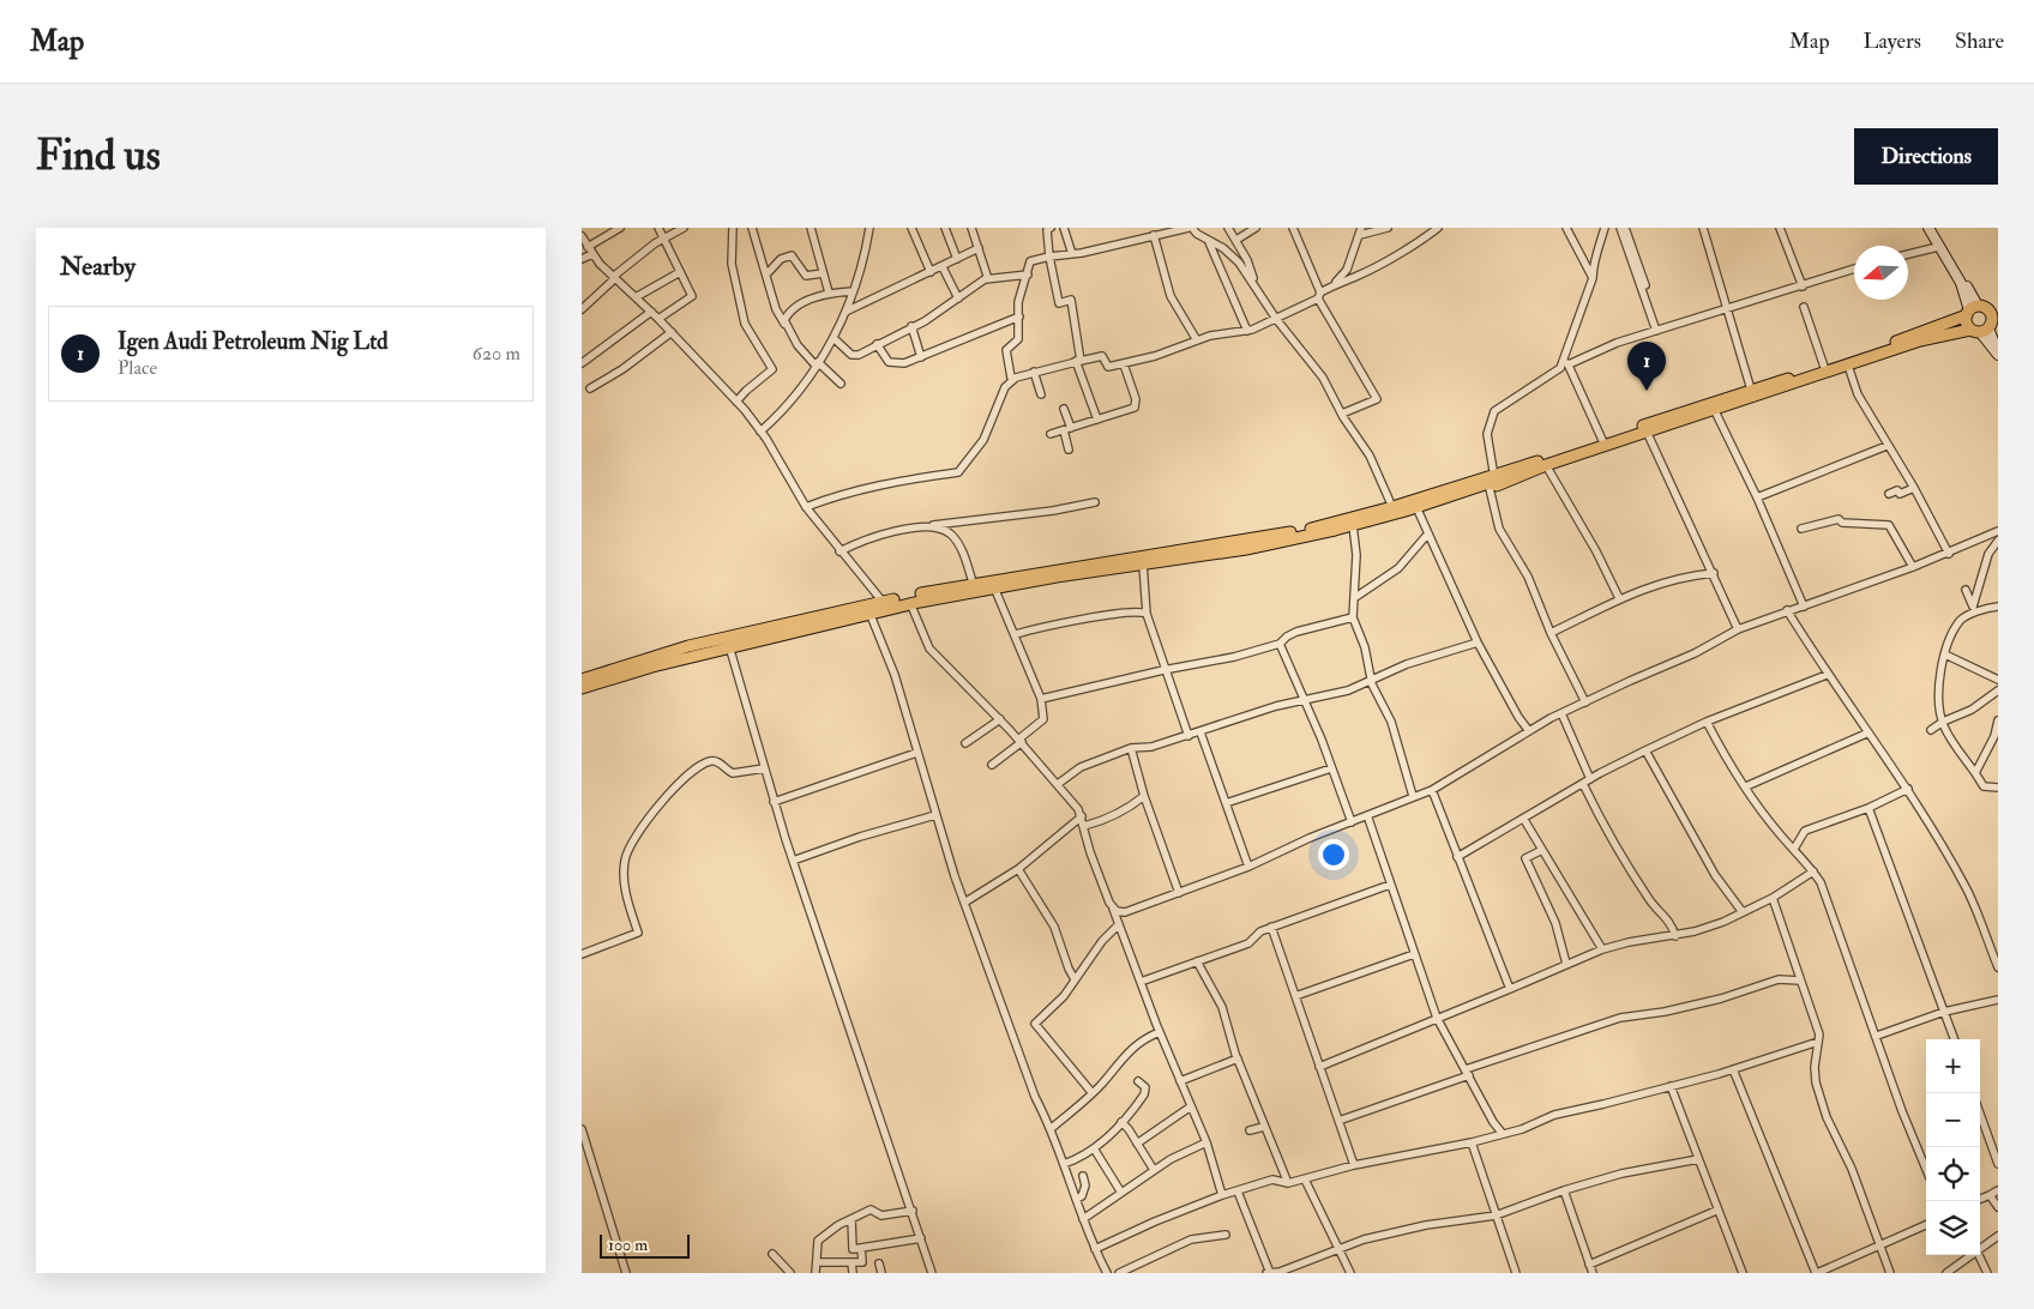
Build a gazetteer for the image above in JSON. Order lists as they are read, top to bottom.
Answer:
{
  "scale_bar": "100 m",
  "north": "left",
  "page": {
    "header": "Map",
    "nav": ["Map", "Layers", "Share"],
    "buttons": "Directions",
    "title": "Find us",
    "heading": "Nearby",
    "list": [
      {
        "mark": "1",
        "name": "Igen Audi Petroleum Nig Ltd",
        "note": "Place",
        "value": "620 m"
      }
    ],
    "pins": "1",
    "map_buttons": ["+", "−"],
    "scale": "100 m"
  }
}
